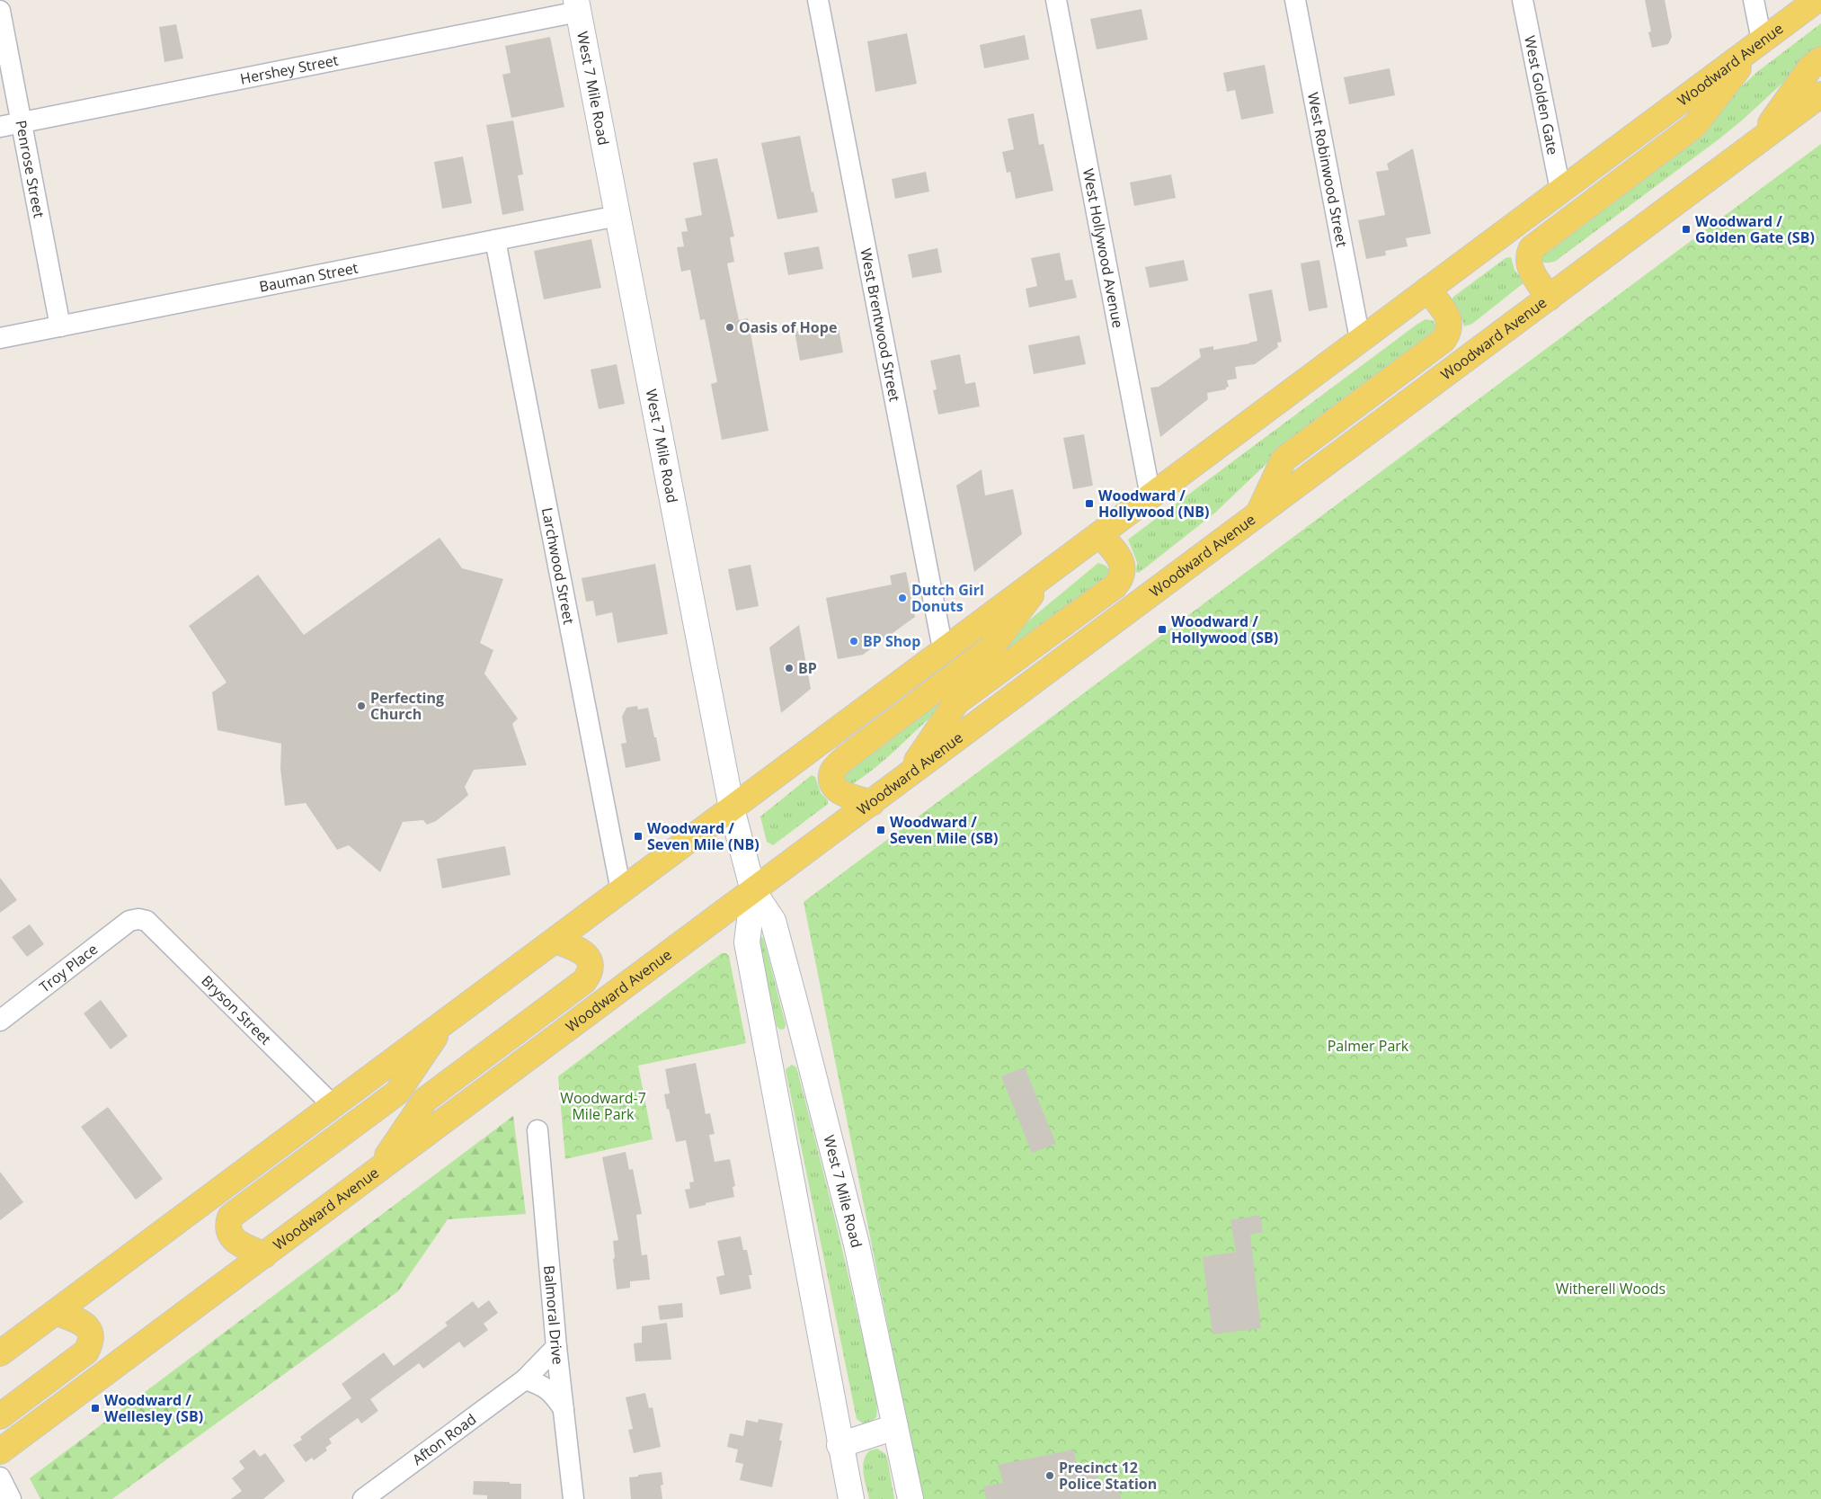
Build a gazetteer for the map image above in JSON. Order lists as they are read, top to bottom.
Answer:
{
  "streets": {
    "main road": ["Woodward Avenue", "West 7 Mile Road"],
    "street": [
      "Hershey Street",
      "West Golden Gate",
      "Penrose Street",
      "West Robinwood Street",
      "West Hollywood Avenue",
      "Bauman Street",
      "West Brentwood Street",
      "Larchwood Street",
      "Troy Place",
      "Bryson Street",
      "Balmoral Drive",
      "Afton Road"
    ]
  },
  "crossings": [
    ["Woodward Avenue", "West 7 Mile Road"],
    ["Woodward Avenue", "West Golden Gate"],
    ["Woodward Avenue", "West Robinwood Street"],
    ["Woodward Avenue", "West Hollywood Avenue"],
    ["Woodward Avenue", "West Brentwood Street"],
    ["Woodward Avenue", "Larchwood Street"],
    ["Woodward Avenue", "Bryson Street"],
    ["Hershey Street", "West 7 Mile Road"],
    ["Hershey Street", "Penrose Street"],
    ["West 7 Mile Road", "Bauman Street"],
    ["Penrose Street", "Bauman Street"],
    ["Bauman Street", "Larchwood Street"],
    ["Troy Place", "Bryson Street"],
    ["Balmoral Drive", "Afton Road"]
  ],
  "parks": ["Palmer Park", "Woodward-7 Mile Park", "Witherell Woods"],
  "places": {
    "transit": [
      "Woodward / Golden Gate (SB)",
      "Woodward / Hollywood (NB)",
      "Woodward / Hollywood (SB)",
      "Woodward / Seven Mile (SB)",
      "Woodward / Seven Mile (NB)",
      "Woodward / Wellesley (SB)"
    ],
    "other": [
      "Oasis of Hope",
      "Dutch Girl Donuts",
      "BP Shop",
      "BP",
      "Perfecting Church",
      "Precinct 12 Police Station"
    ]
  }
}
